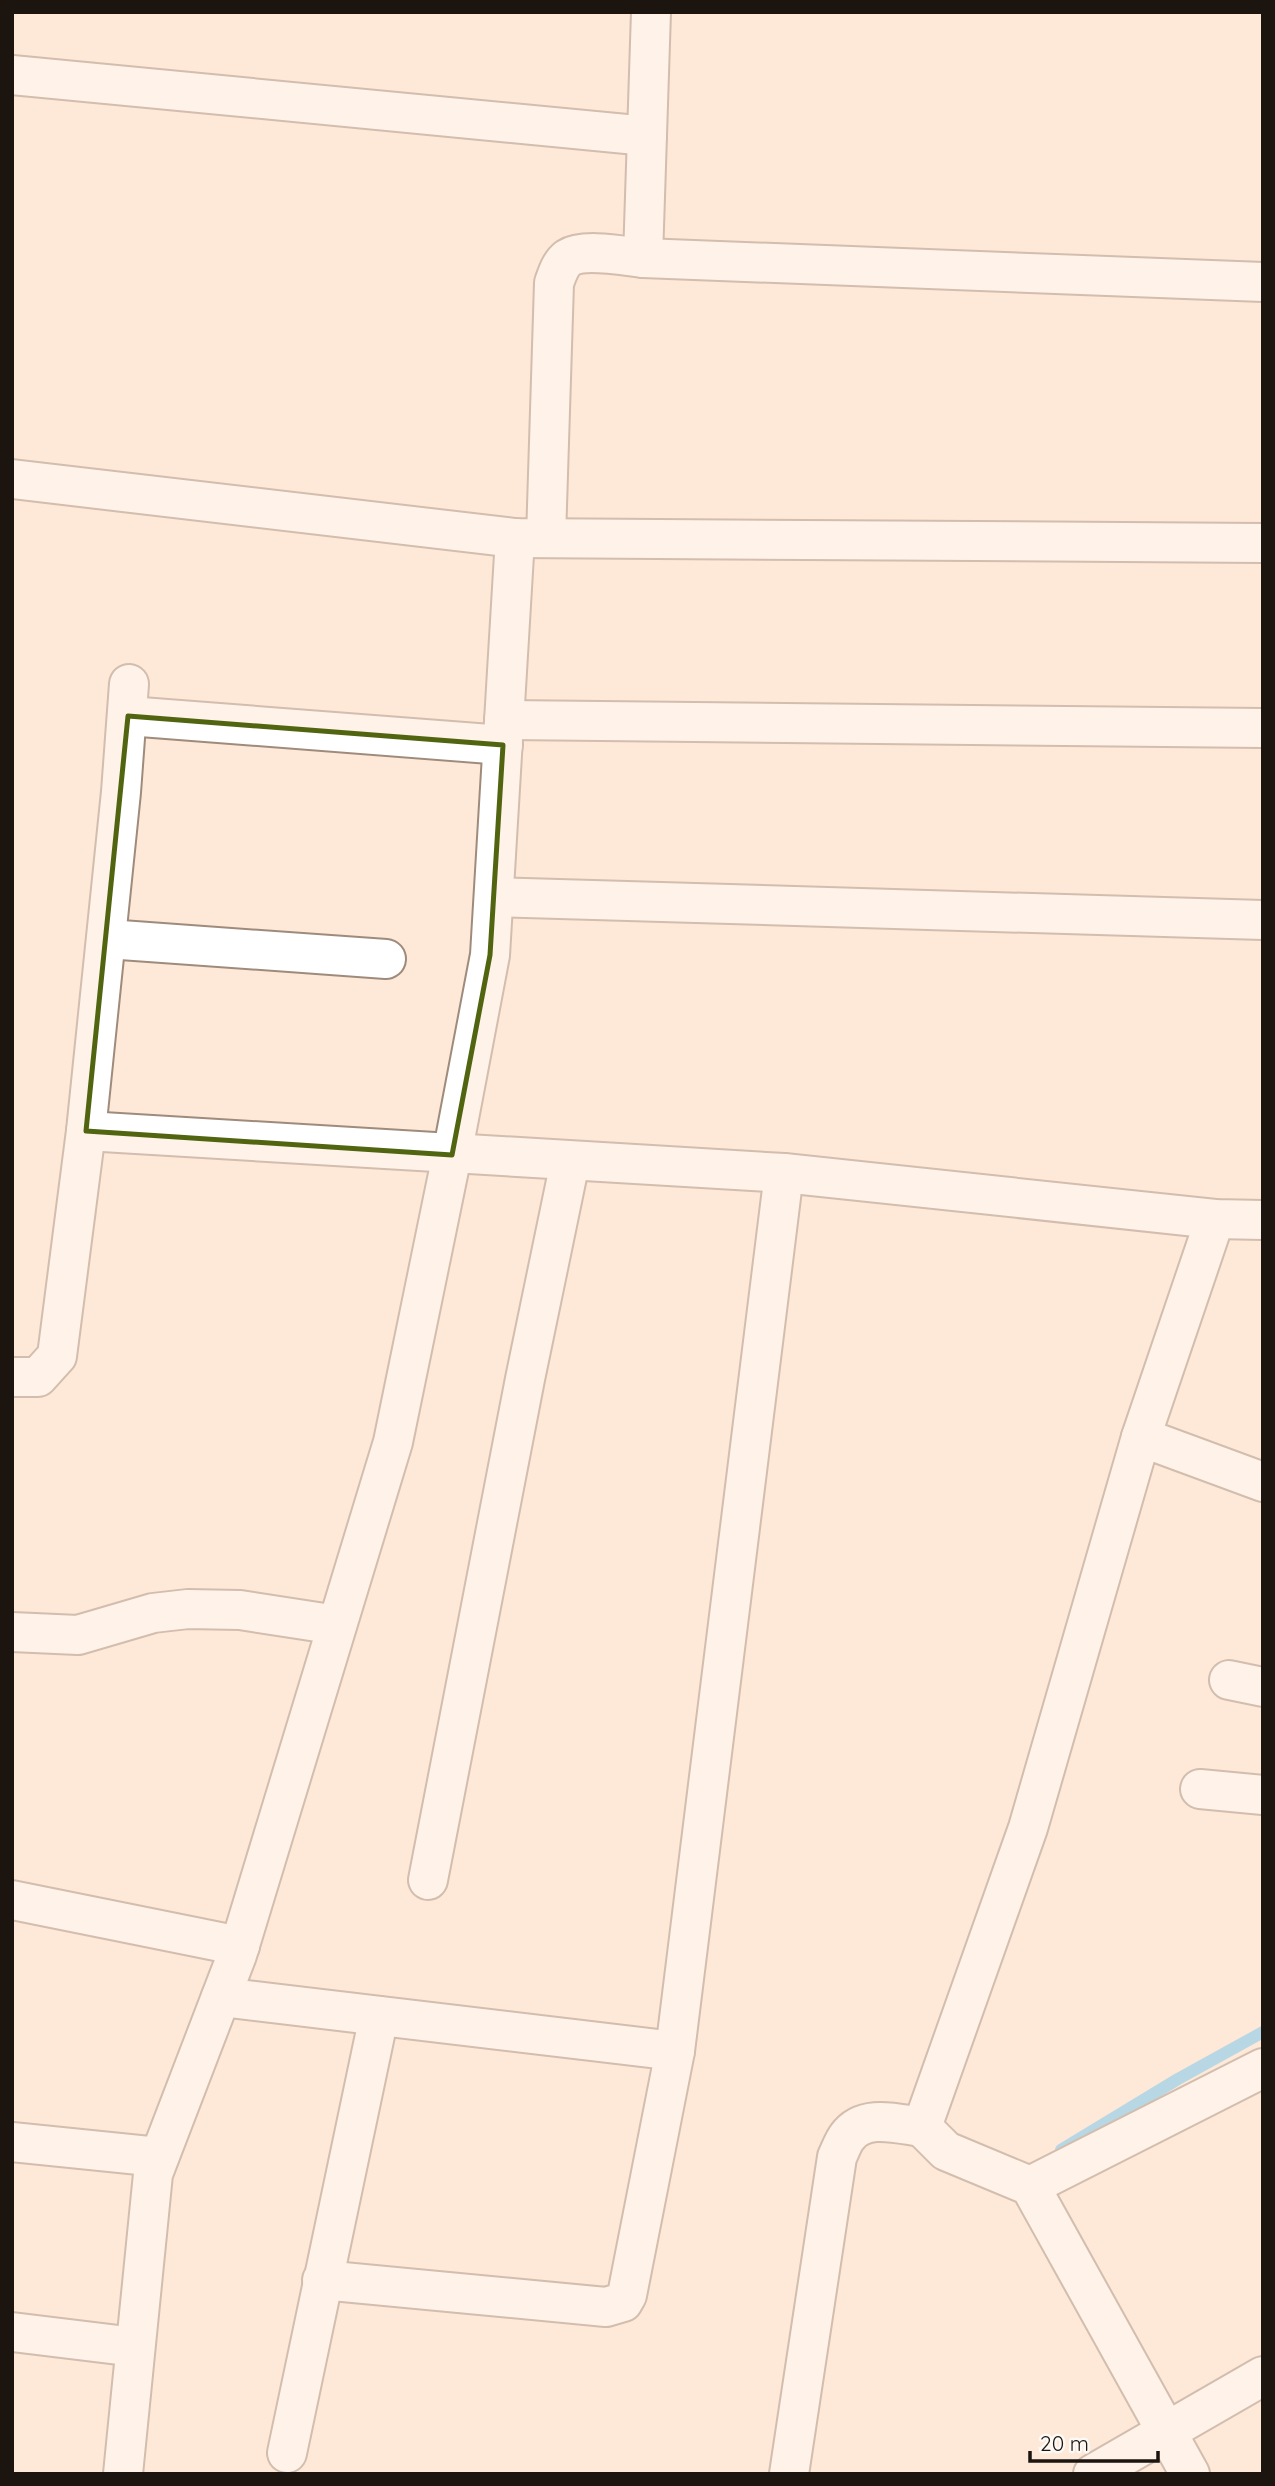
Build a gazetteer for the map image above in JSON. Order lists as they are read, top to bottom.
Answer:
{
  "scale_bar": "20 m"
}
